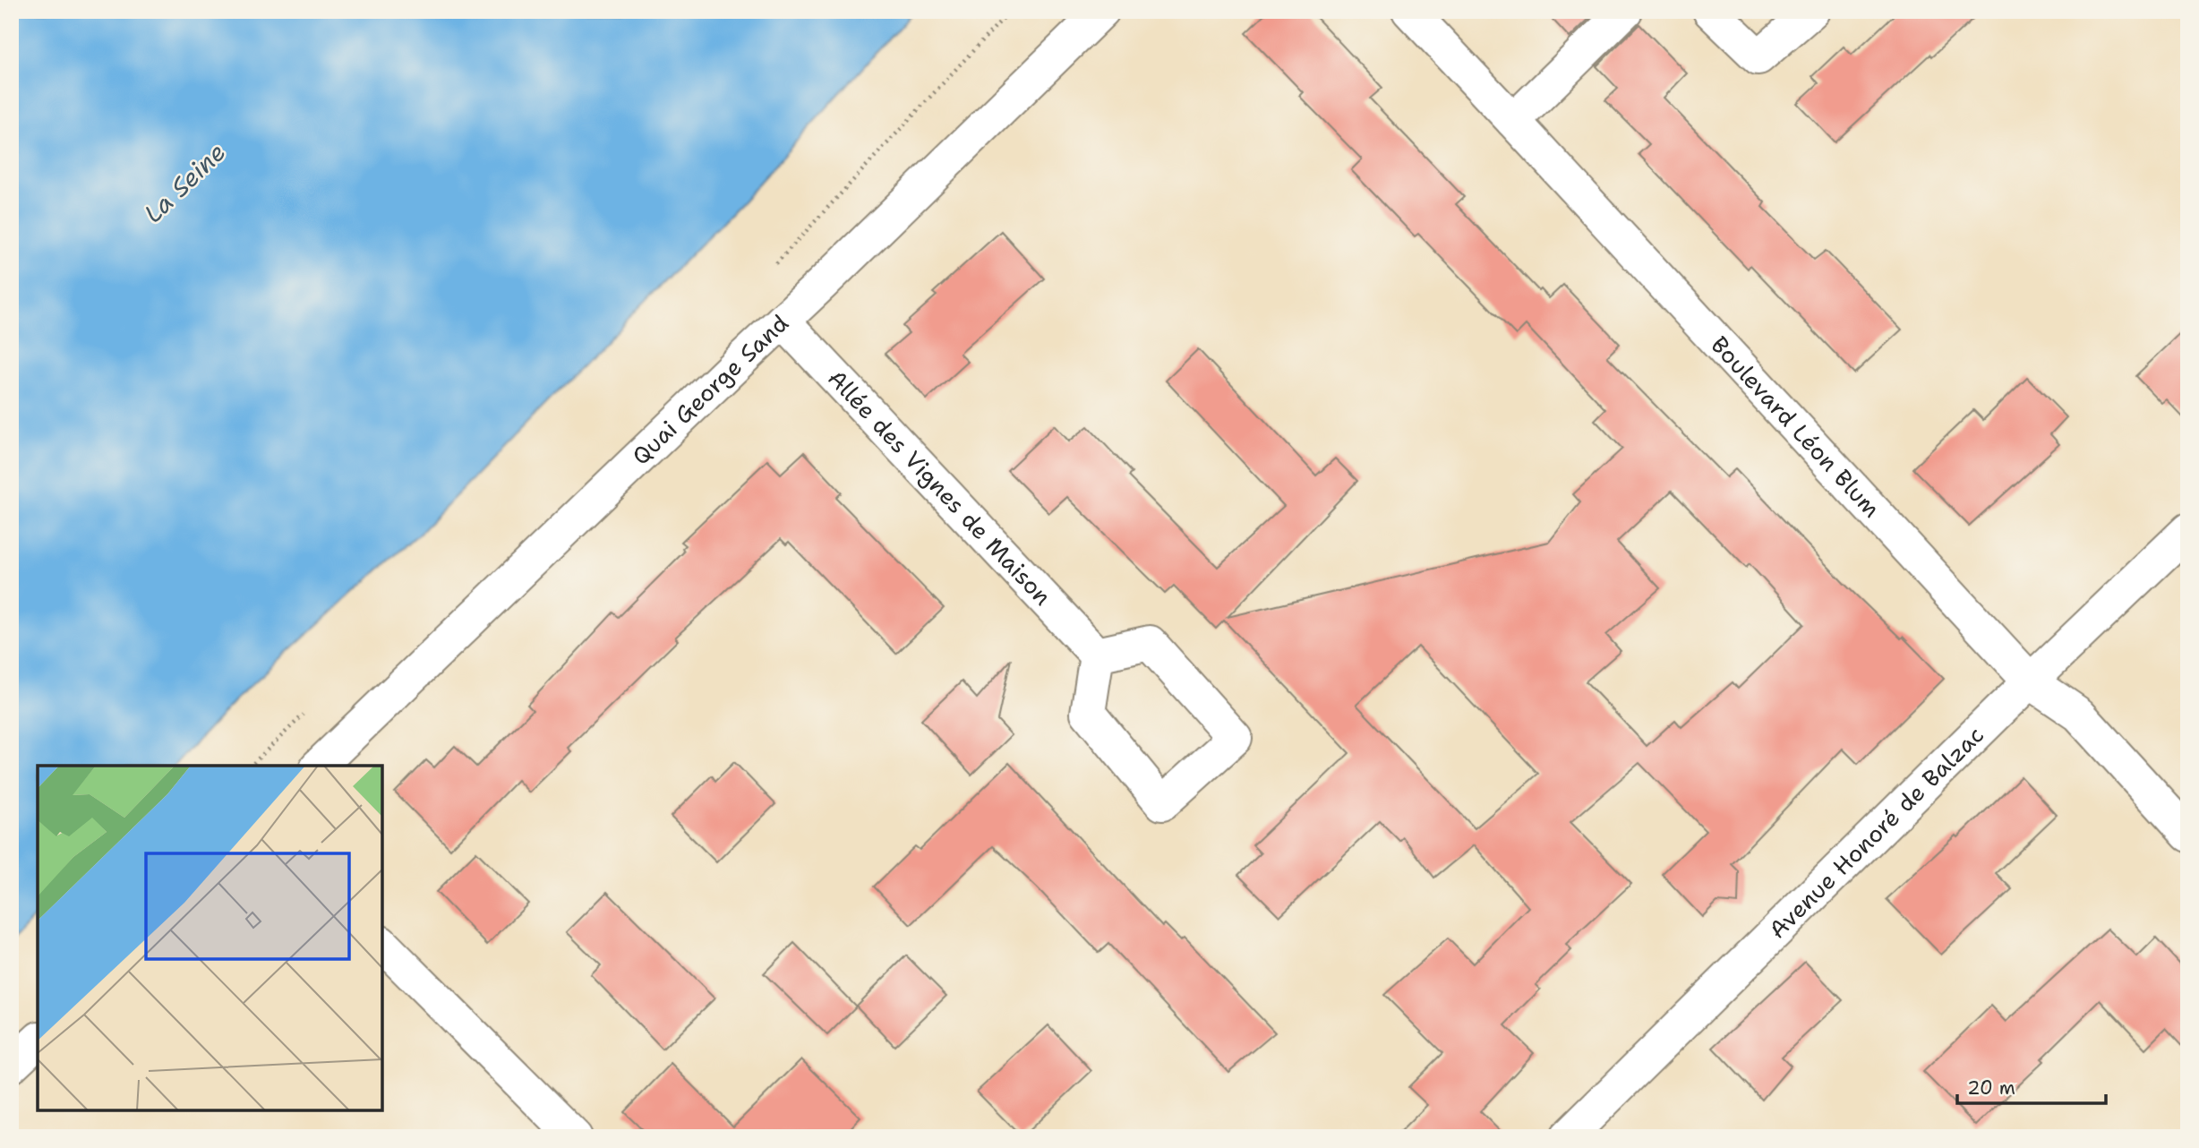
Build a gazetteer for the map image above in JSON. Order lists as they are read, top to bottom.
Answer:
{
  "streets": {
    "street": [
      "Quai George Sand",
      "Boulevard Léon Blum",
      "Allée des Vignes de Maison",
      "Avenue Honoré de Balzac"
    ]
  },
  "crossings": [
    ["Quai George Sand", "Allée des Vignes de Maison"],
    ["Boulevard Léon Blum", "Avenue Honoré de Balzac"]
  ],
  "water": ["La Seine"],
  "scale_bar": "20 m"
}
